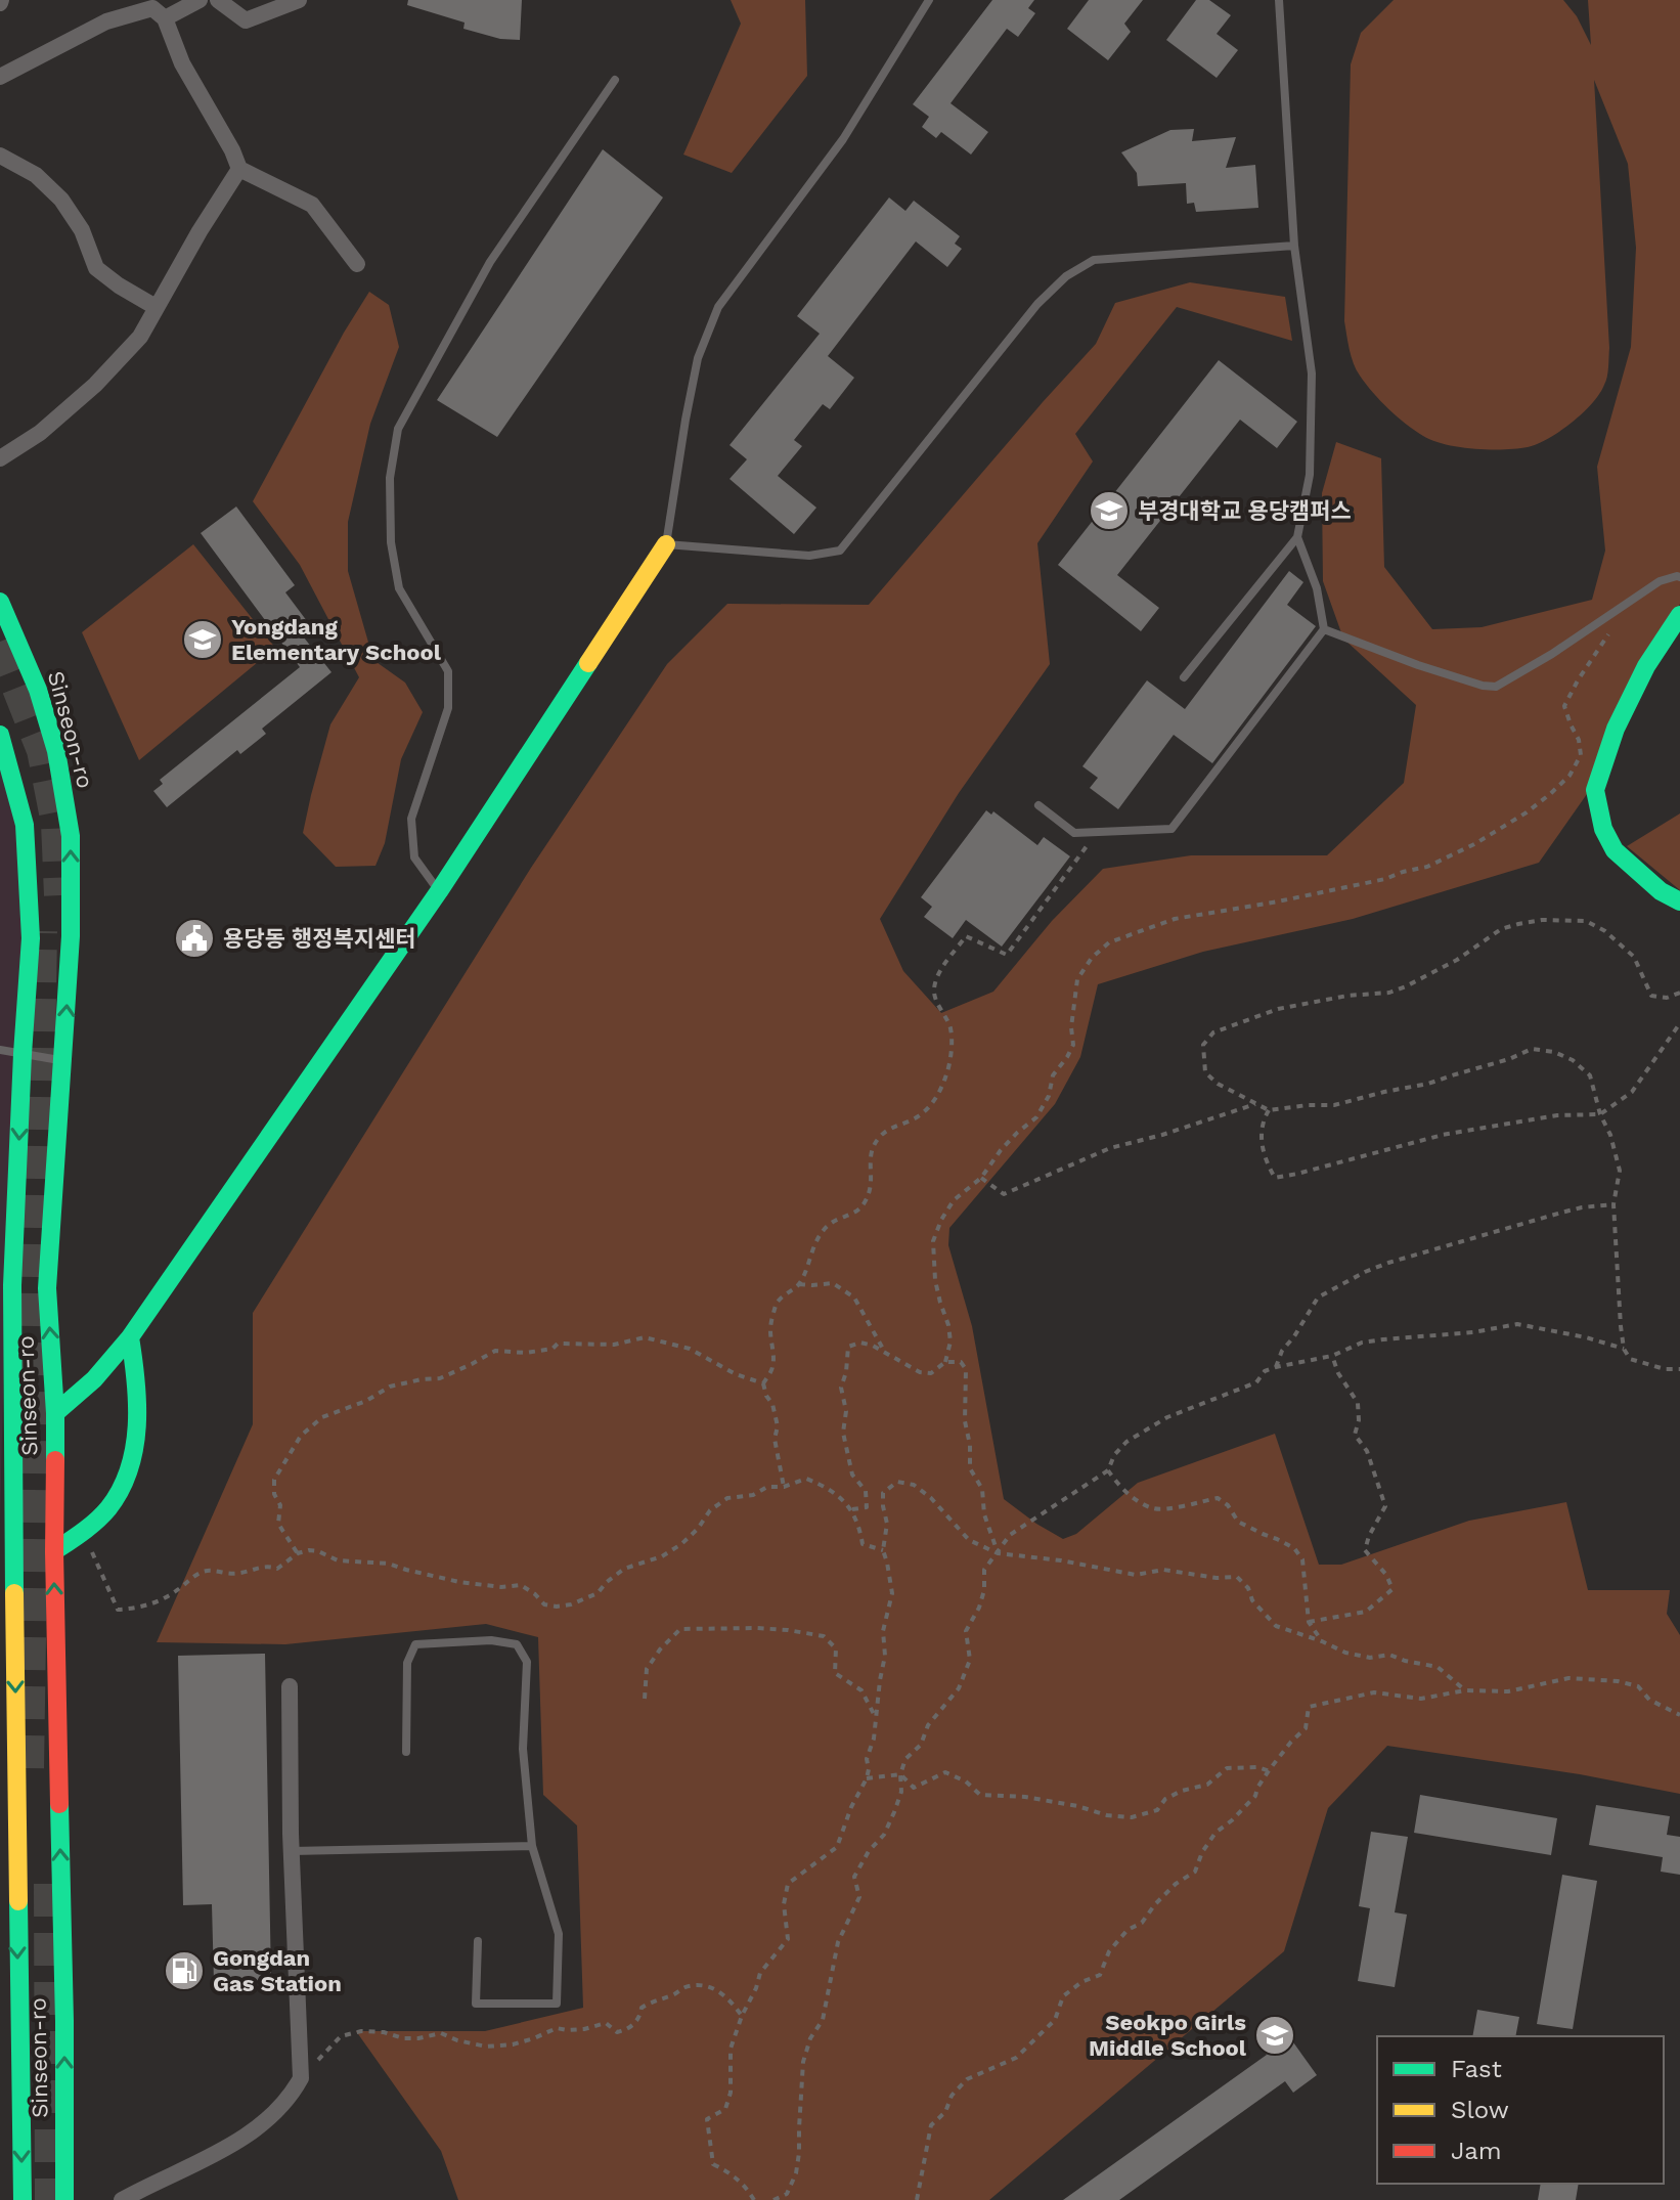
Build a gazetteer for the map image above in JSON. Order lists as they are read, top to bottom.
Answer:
{
  "streets": {
    "main road": ["Sinseon-ro"]
  },
  "places": {
    "school or university": ["부경대학교 용당캠퍼스", "Yongdang Elementary School", "Seokpo Girls Middle School"],
    "public building": ["용당동 행정복지센터"],
    "fuel station": ["Gongdan Gas Station"]
  },
  "legend": ["Fast", "Slow", "Jam"]
}
